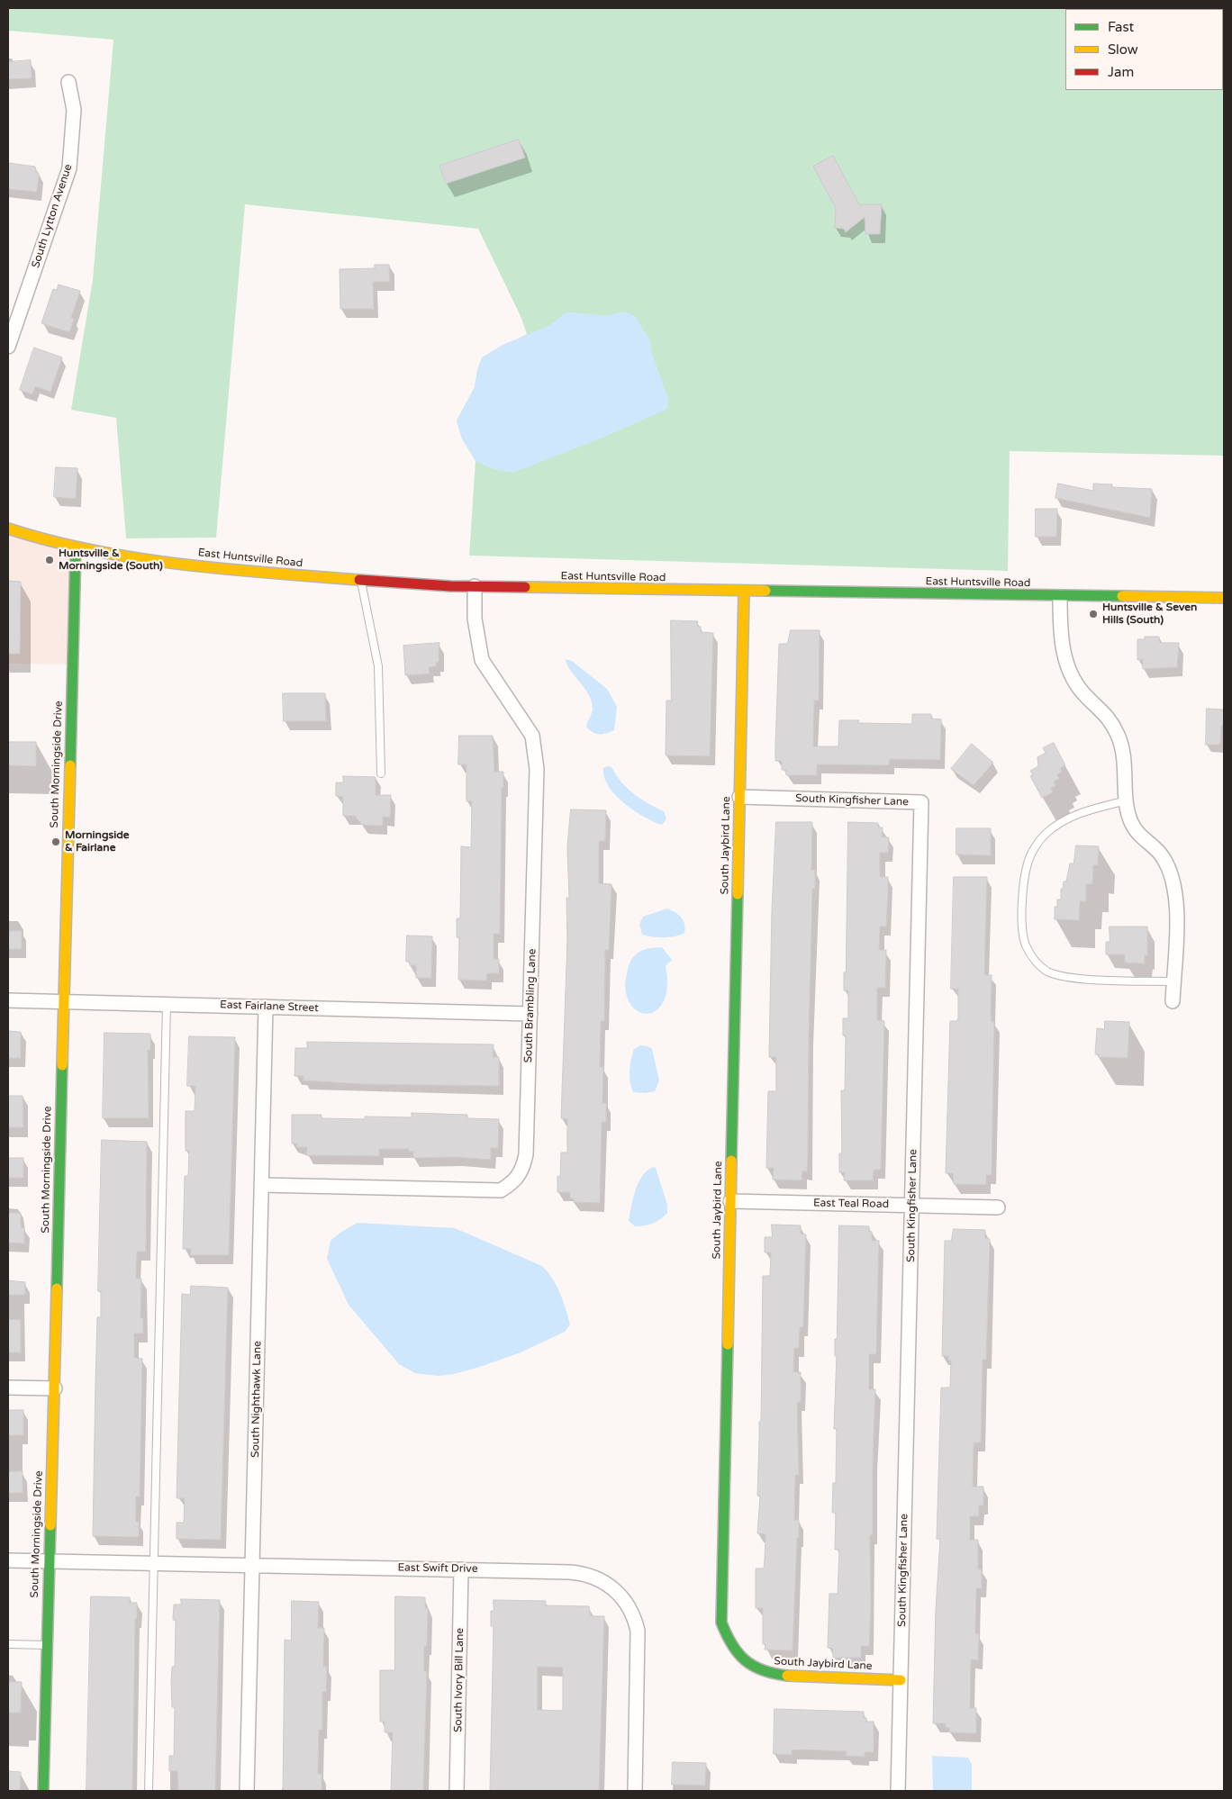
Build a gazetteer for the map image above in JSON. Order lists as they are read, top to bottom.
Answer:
{
  "streets": {
    "street": [
      "South Lytton Avenue",
      "East Huntsville Road",
      "South Morningside Drive",
      "South Kingfisher Lane",
      "South Jaybird Lane",
      "South Brambling Lane",
      "East Fairlane Street",
      "East Teal Road",
      "South Nighthawk Lane",
      "East Swift Drive",
      "South Ivory Bill Lane"
    ]
  },
  "crossings": [
    ["East Huntsville Road", "South Morningside Drive"],
    ["East Huntsville Road", "South Jaybird Lane"],
    ["East Huntsville Road", "South Brambling Lane"],
    ["South Morningside Drive", "East Fairlane Street"],
    ["South Morningside Drive", "East Swift Drive"],
    ["South Kingfisher Lane", "South Jaybird Lane"],
    ["South Kingfisher Lane", "East Teal Road"],
    ["South Jaybird Lane", "East Teal Road"],
    ["South Brambling Lane", "East Fairlane Street"],
    ["South Brambling Lane", "South Nighthawk Lane"],
    ["East Fairlane Street", "South Nighthawk Lane"],
    ["South Nighthawk Lane", "East Swift Drive"],
    ["East Swift Drive", "South Ivory Bill Lane"]
  ],
  "places": ["Huntsville & Morningside (South)", "Huntsville & Seven Hills (South)", "Morningside & Fairlane"],
  "legend": ["Fast", "Slow", "Jam"]
}
